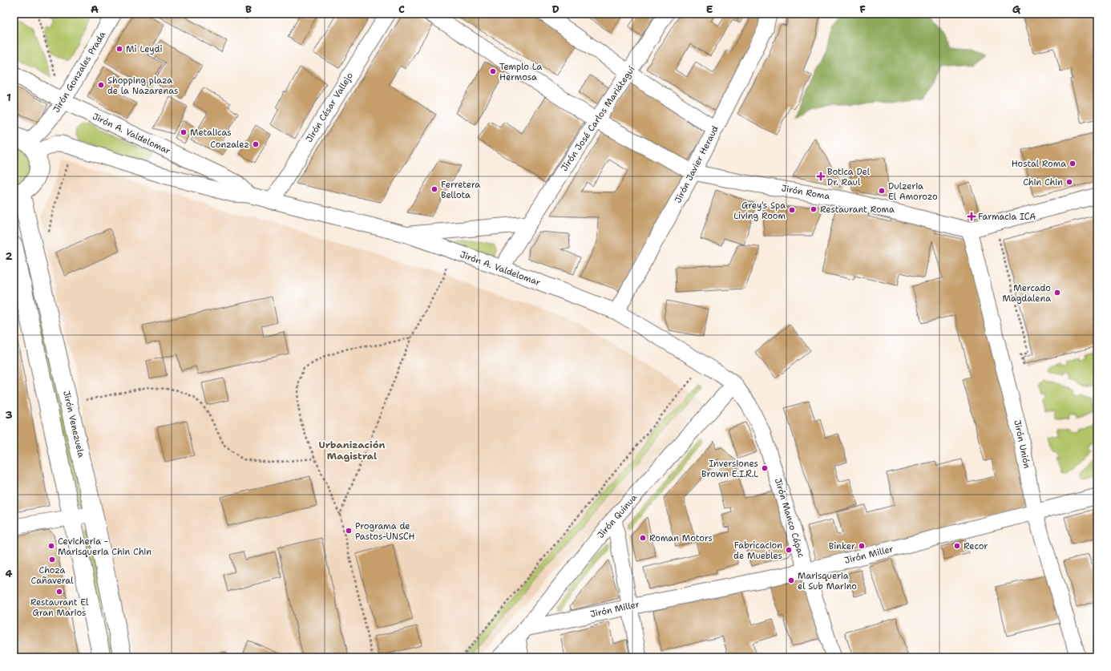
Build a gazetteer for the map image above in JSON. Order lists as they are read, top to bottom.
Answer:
{
  "streets": {
    "street": [
      "Jirón Gonzales Prada",
      "Jirón César Vallejo",
      "Jirón José Carlos Mariátegui",
      "Jirón A. Valdelomar",
      "Jirón Javier Heraud",
      "Jirón Roma",
      "Jirón Venezuela",
      "Jirón Unión",
      "Jirón Quinua",
      "Jirón Manco Cápac",
      "Jirón Miller"
    ]
  },
  "crossings": [
    ["Jirón Gonzales Prada", "Jirón A. Valdelomar"],
    ["Jirón César Vallejo", "Jirón A. Valdelomar"],
    ["Jirón José Carlos Mariátegui", "Jirón A. Valdelomar"],
    ["Jirón José Carlos Mariátegui", "Jirón Roma"],
    ["Jirón A. Valdelomar", "Jirón Javier Heraud"],
    ["Jirón A. Valdelomar", "Jirón Quinua"],
    ["Jirón A. Valdelomar", "Jirón Manco Cápac"],
    ["Jirón Javier Heraud", "Jirón Roma"],
    ["Jirón Roma", "Jirón Unión"],
    ["Jirón Unión", "Jirón Miller"],
    ["Jirón Quinua", "Jirón Manco Cápac"],
    ["Jirón Quinua", "Jirón Miller"],
    ["Jirón Manco Cápac", "Jirón Miller"]
  ],
  "districts": ["Urbanización Magistral"],
  "places": {
    "other": [
      "Mi Leydi",
      "Templo La Hermosa",
      "Shopping plaza de la Nazarenas",
      "Metalicas",
      "Conzalez",
      "Hostal Roma",
      "Chin Chin",
      "Ferretera Bellota",
      "Dulzeria El Amorozo",
      "Restaurant Roma",
      "Grey's Spa Living Room",
      "Mercado Magdalena",
      "Inversiones Brown E.I.R.L",
      "Programa de Pastos-UNSCH",
      "Roman Motors",
      "Cevicheria - Marisqueria Chin Chin",
      "Binker",
      "Recor",
      "Fabricacion de Muebles",
      "Choza Cañaveral",
      "Marisqueria el Sub Marino",
      "Restaurant El Gran Marios"
    ],
    "health": ["Botica Del Dr. Raul", "Farmacia ICA"]
  },
  "grid": {
    "columns": [
      "A",
      "B",
      "C",
      "D",
      "E",
      "F",
      "G"
    ],
    "rows": [
      "1",
      "2",
      "3",
      "4"
    ]
  }
}
